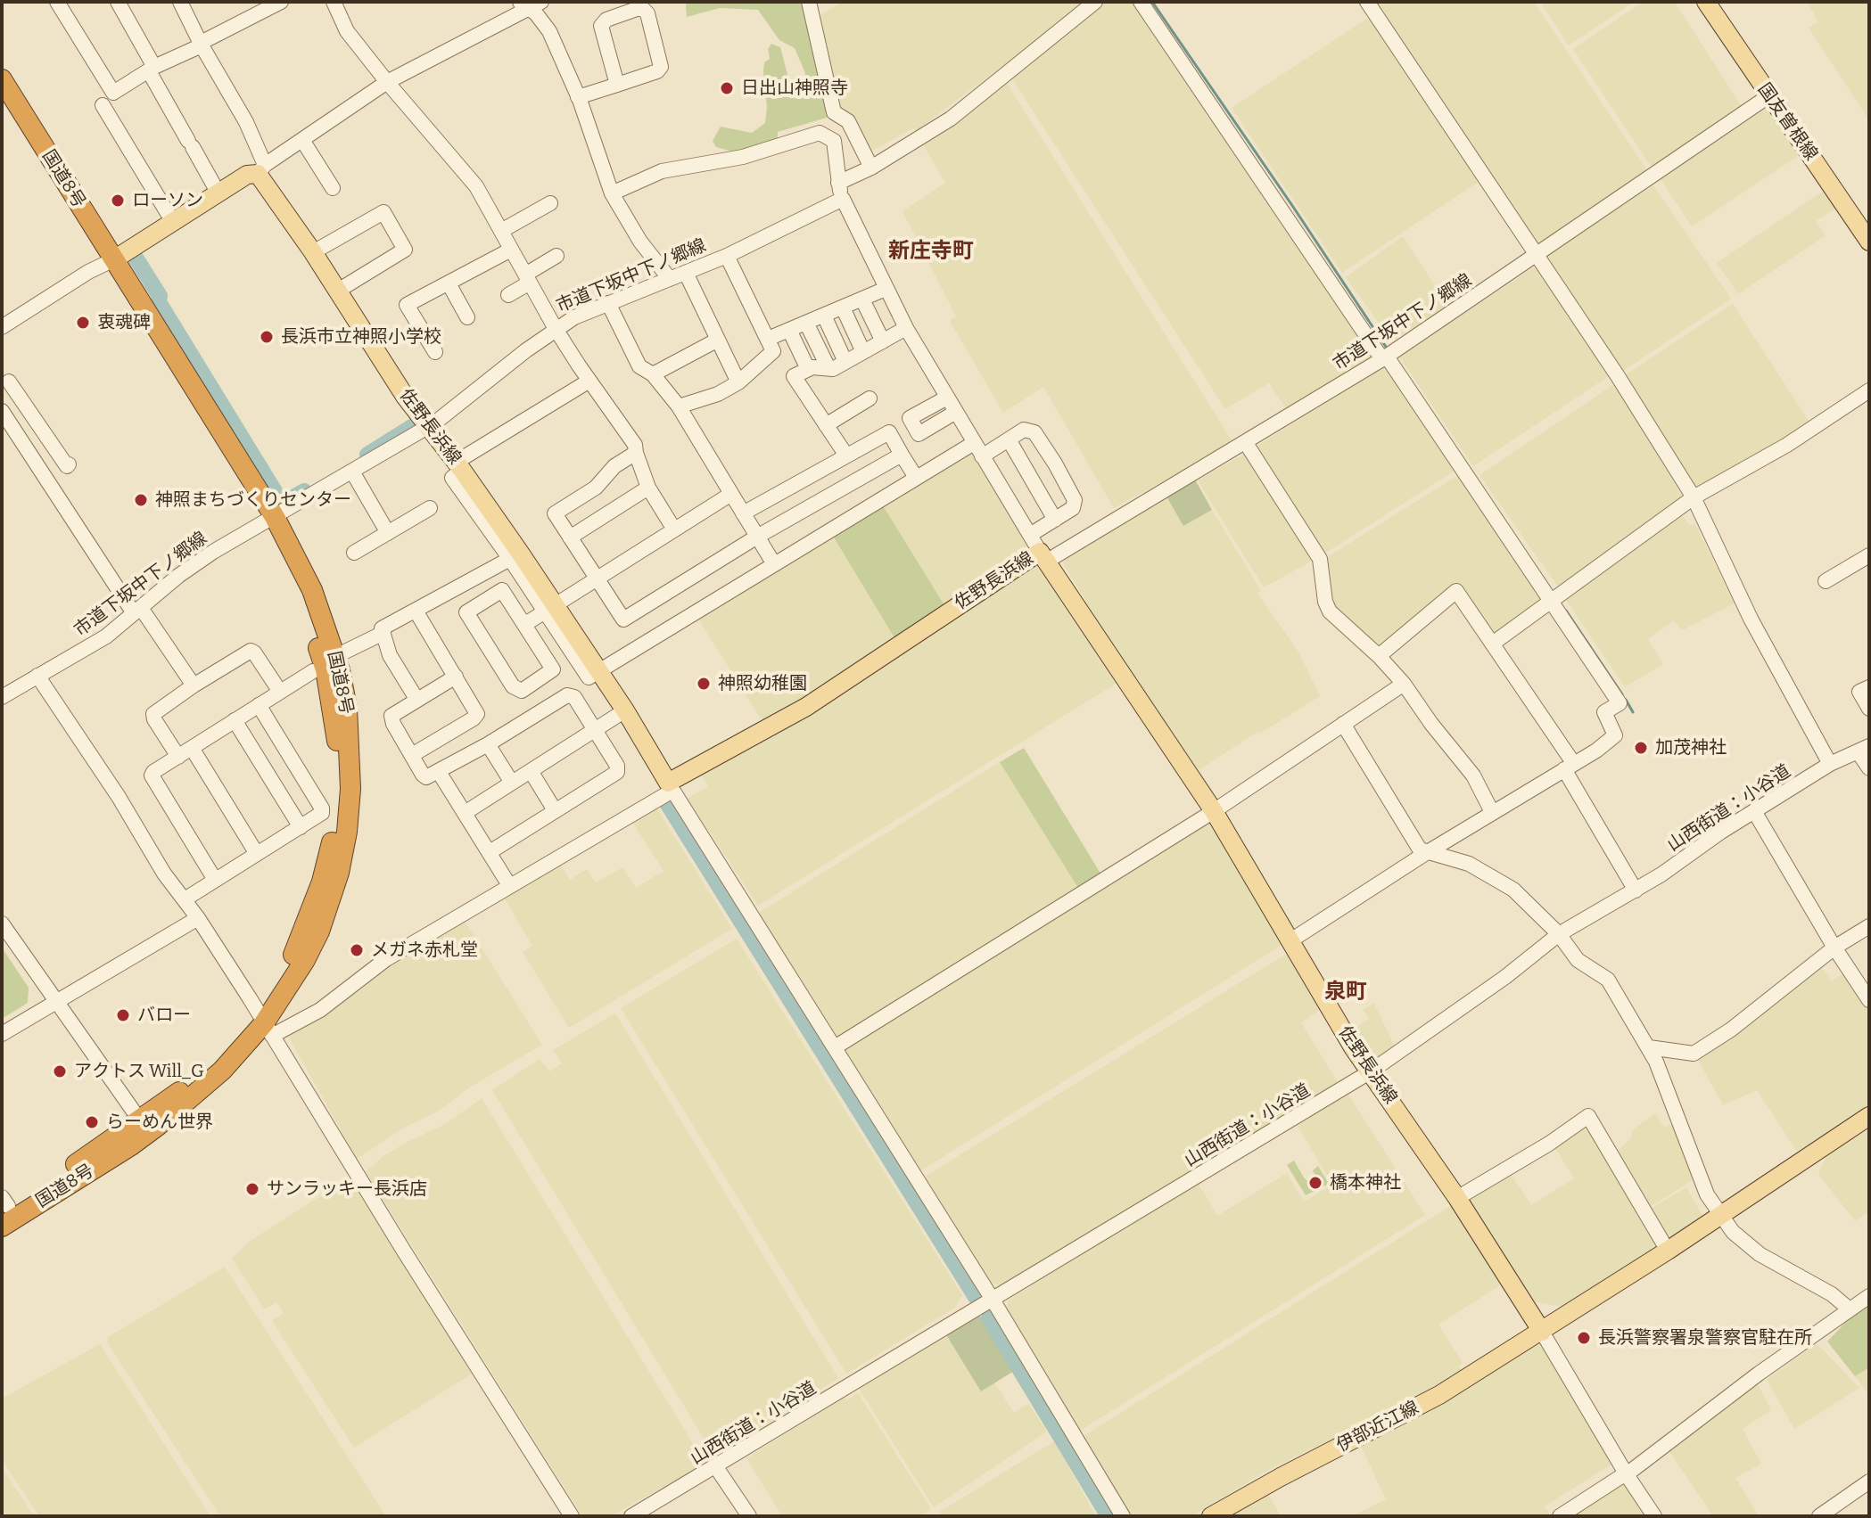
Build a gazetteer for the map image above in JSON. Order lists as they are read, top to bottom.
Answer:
{
  "streets": {
    "highway": ["国道8号"],
    "main road": ["国友曽根線", "佐野長浜線", "伊部近江線"],
    "street": ["市道下坂中下ノ郷線", "山西街道：小谷道"]
  },
  "crossings": [
    ["国友曽根線", "市道下坂中下ノ郷線"],
    ["国道8号", "市道下坂中下ノ郷線"],
    ["市道下坂中下ノ郷線", "佐野長浜線"],
    ["佐野長浜線", "山西街道：小谷道"],
    ["佐野長浜線", "伊部近江線"]
  ],
  "districts": ["新庄寺町", "泉町"],
  "places": [
    "日出山神照寺",
    "ローソン",
    "衷魂碑",
    "長浜市立神照小学校",
    "神照まちづくりセンター",
    "神照幼稚園",
    "加茂神社",
    "メガネ赤札堂",
    "バロー",
    "アクトス Will_G",
    "らーめん世界",
    "橋本神社",
    "サンラッキー長浜店",
    "長浜警察署泉警察官駐在所"
  ]
}
